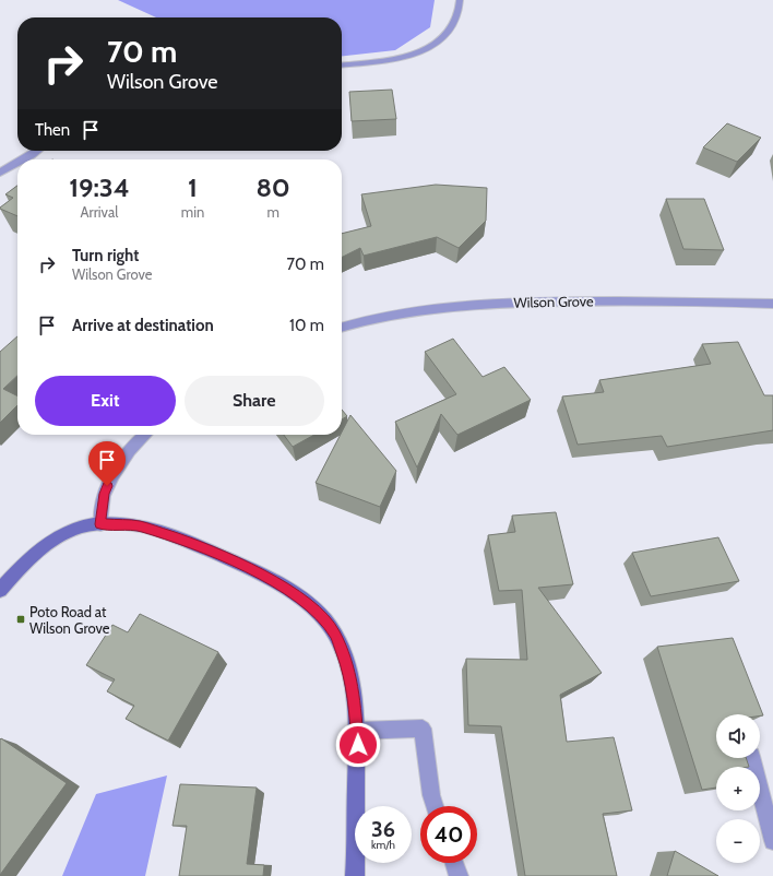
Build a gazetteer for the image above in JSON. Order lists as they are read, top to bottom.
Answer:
{
  "streets": {
    "street": ["Wilson Grove"]
  },
  "places": {
    "transit": ["Poto Road at Wilson Grove"]
  },
  "page": {
    "turn": ["70 m", "Wilson Grove"],
    "then": "Then",
    "eta": [
      "19:34",
      "Arrival",
      "1",
      "min",
      "80",
      "m"
    ],
    "list": [
      {
        "name": "Turn right",
        "note": "Wilson Grove",
        "value": "70 m"
      },
      {
        "name": "Arrive at destination",
        "value": "10 m"
      }
    ],
    "buttons": ["Exit", "Share"],
    "map_buttons": ["+", "−"],
    "speed": "36 km/h",
    "limit": "40"
  }
}
